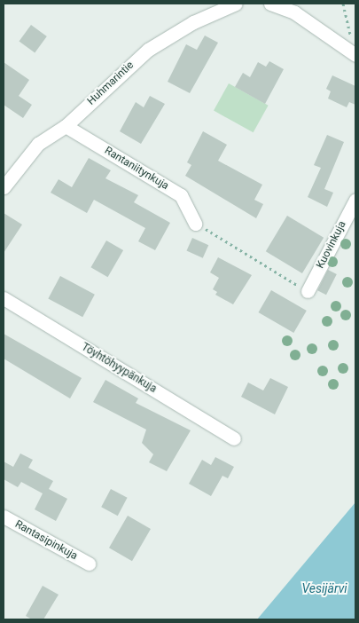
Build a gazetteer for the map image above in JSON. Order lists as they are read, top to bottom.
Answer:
{
  "streets": {
    "street": [
      "Huhmarintie",
      "Rantaniitynkuja",
      "Kuovinkuja",
      "Töyhtöhyypänkuja",
      "Rantasipinkuja"
    ]
  },
  "crossings": [
    ["Huhmarintie", "Rantaniitynkuja"]
  ],
  "water": ["Vesijärvi"]
}
